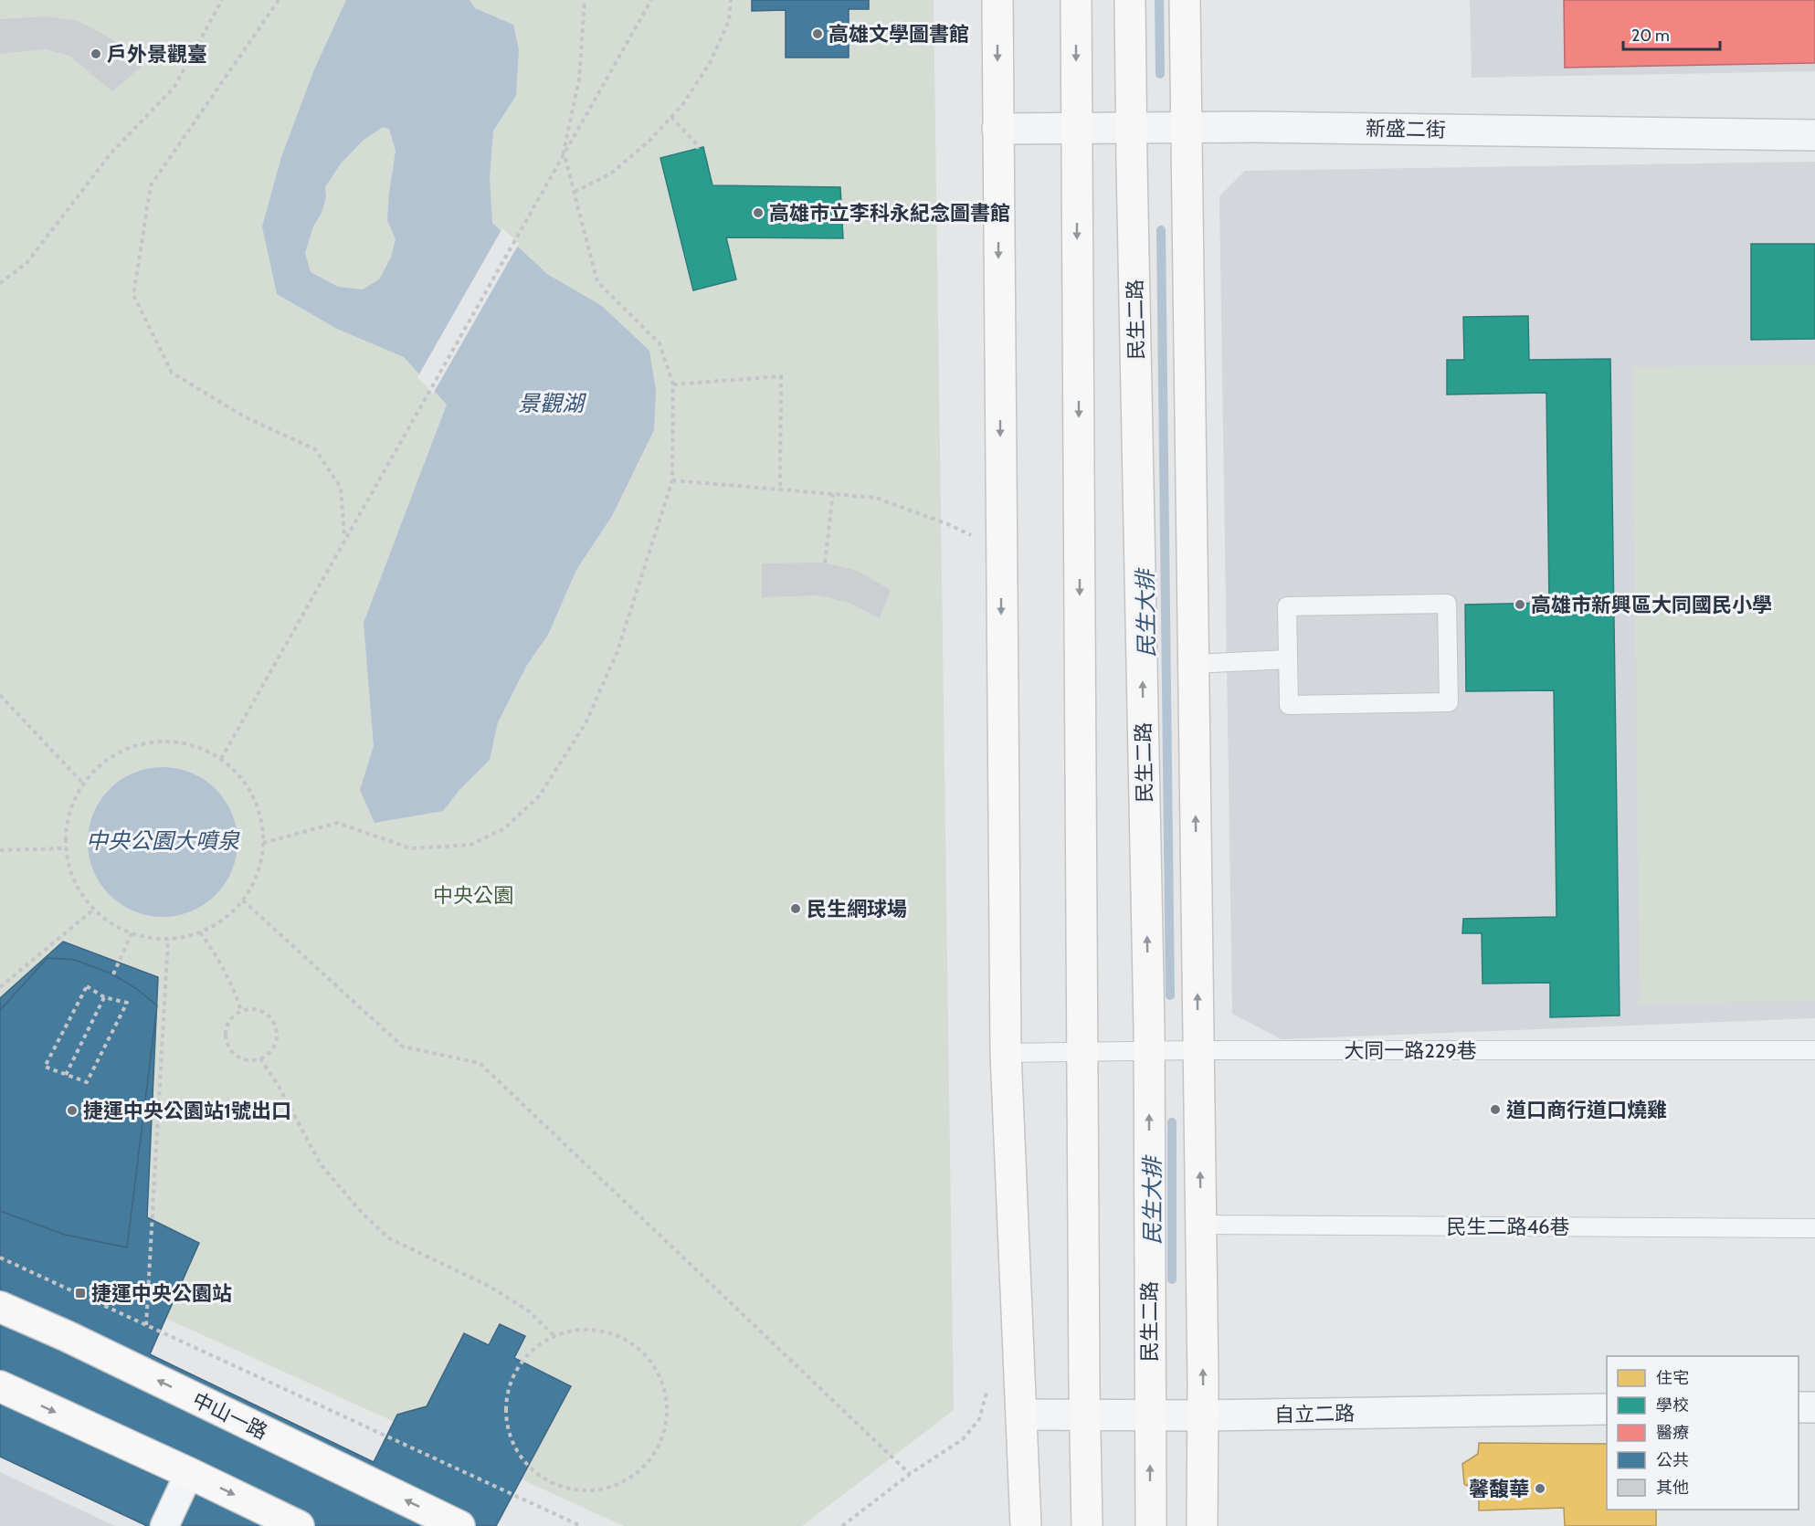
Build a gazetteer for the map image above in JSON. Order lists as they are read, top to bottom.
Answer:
{
  "streets": {
    "main road": ["民生二路", "中山一路"],
    "street": ["新盛二街", "自立二路"],
    "lane": ["大同一路229巷", "民生二路46巷"]
  },
  "crossings": [
    ["新盛二街", "民生二路"],
    ["民生二路", "大同一路229巷"],
    ["民生二路", "自立二路"]
  ],
  "water": ["景觀湖", "民生大排", "中央公園大噴泉"],
  "parks": ["中央公園"],
  "places": {
    "other": [
      "高雄文學圖書館",
      "戶外景觀臺",
      "高雄市立李科永紀念圖書館",
      "高雄市新興區大同國民小學",
      "民生網球場",
      "道口商行道口燒雞",
      "捷運中央公園站1號出口",
      "馨馥華"
    ],
    "transit": ["捷運中央公園站"]
  },
  "legend": [
    "住宅",
    "學校",
    "醫療",
    "公共",
    "其他"
  ],
  "scale_bar": "20 m"
}
